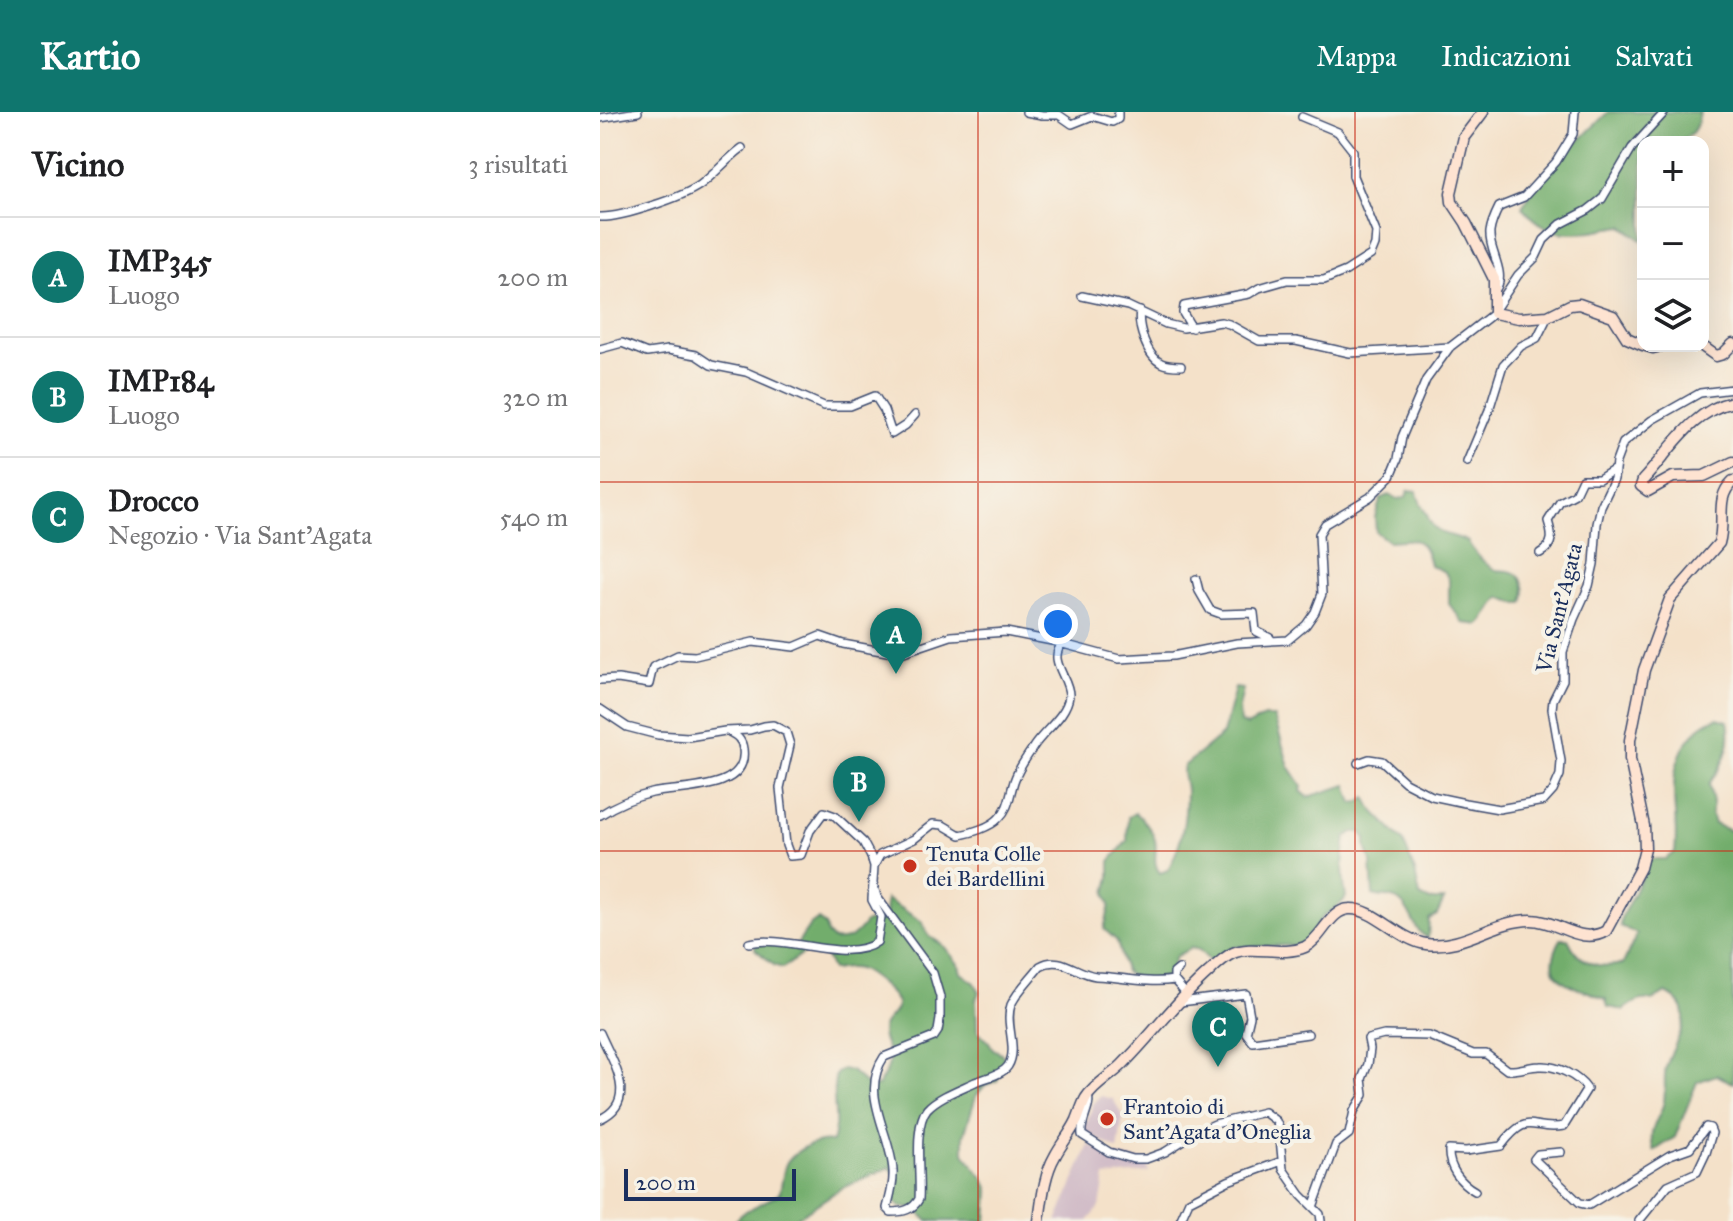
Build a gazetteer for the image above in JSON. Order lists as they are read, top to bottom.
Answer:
{
  "streets": {
    "street": ["Via Sant'Agata"]
  },
  "places": ["Tenuta Colle dei Bardellini", "Frantoio di Sant'Agata d'Oneglia"],
  "scale_bar": "200 m",
  "page": {
    "header": "Kartio",
    "nav": ["Mappa", "Indicazioni", "Salvati"],
    "heading": ["Vicino", "3 risultati"],
    "map_buttons": ["+", "−"],
    "list": [
      {
        "mark": "A",
        "name": "IMP345",
        "note": "Luogo",
        "value": "200 m"
      },
      {
        "mark": "B",
        "name": "IMP184",
        "note": "Luogo",
        "value": "320 m"
      },
      {
        "mark": "C",
        "name": "Drocco",
        "note": "Negozio · Via Sant'Agata",
        "value": "540 m"
      }
    ],
    "pins": ["A", "B", "C"],
    "scale": "200 m"
  }
}
